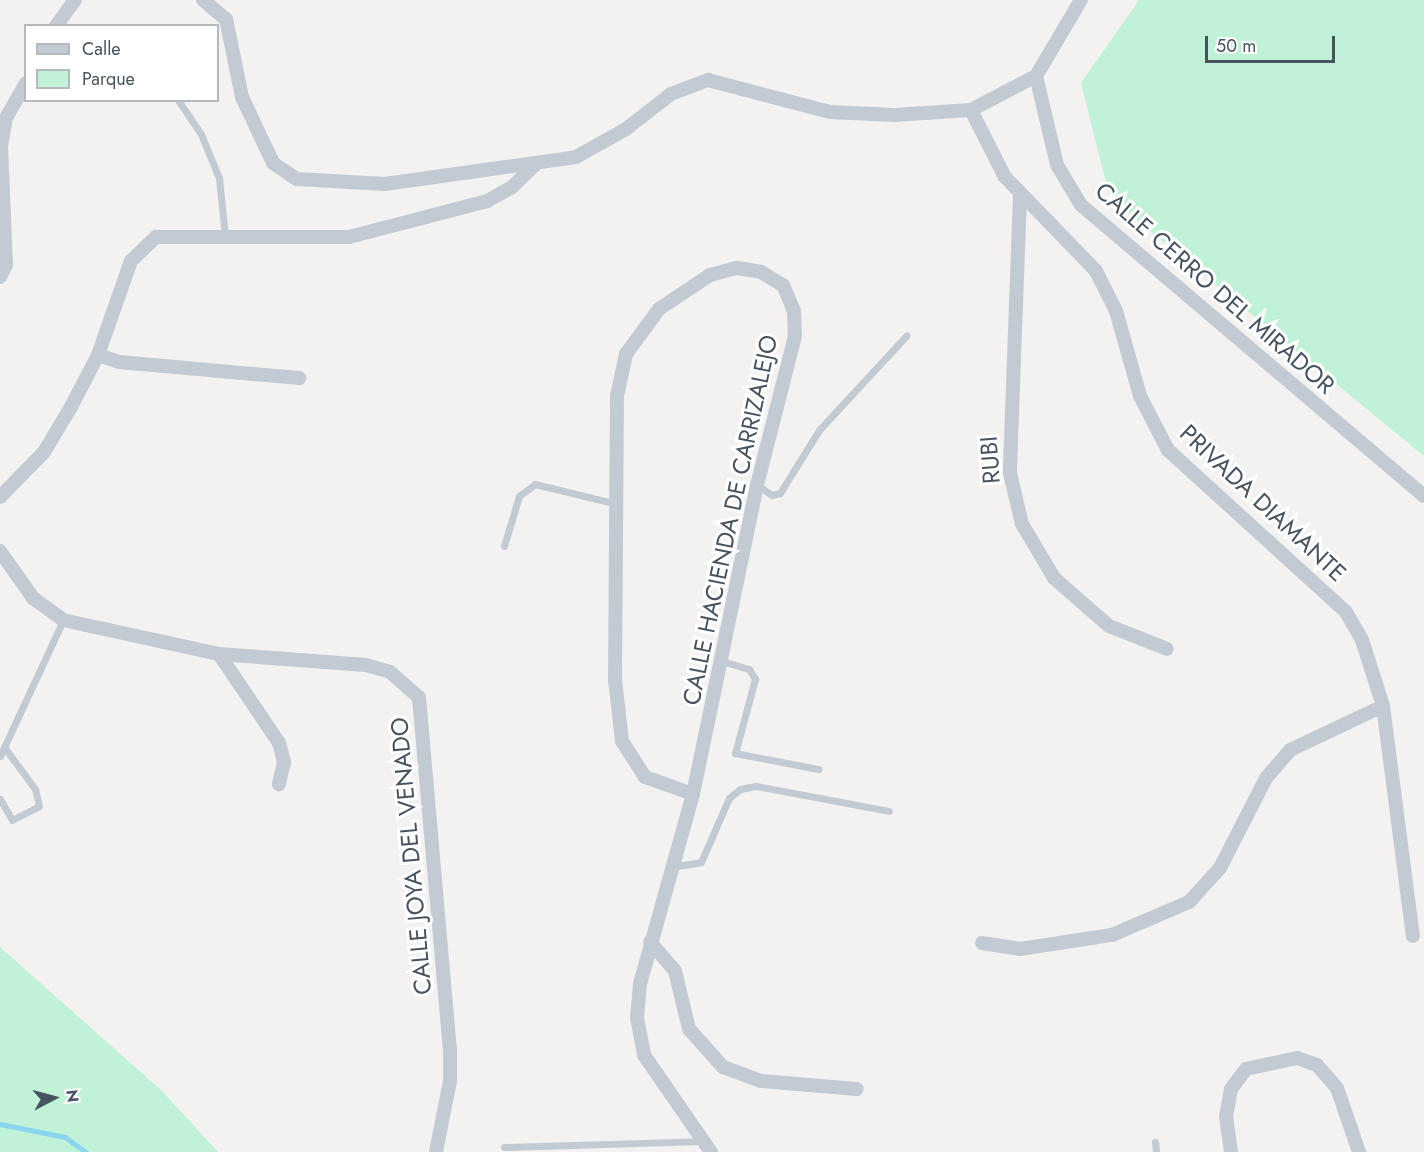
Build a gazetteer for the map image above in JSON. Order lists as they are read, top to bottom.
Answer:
{
  "streets": {
    "street": [
      "CALLE CERRO DEL MIRADOR",
      "RUBI",
      "PRIVADA DIAMANTE",
      "CALLE HACIENDA DE CARRIZALEJO",
      "CALLE JOYA DEL VENADO"
    ]
  },
  "crossings": [
    ["RUBI", "PRIVADA DIAMANTE"]
  ],
  "legend": ["Calle", "Parque"],
  "scale_bar": "50 m",
  "north": "right"
}
